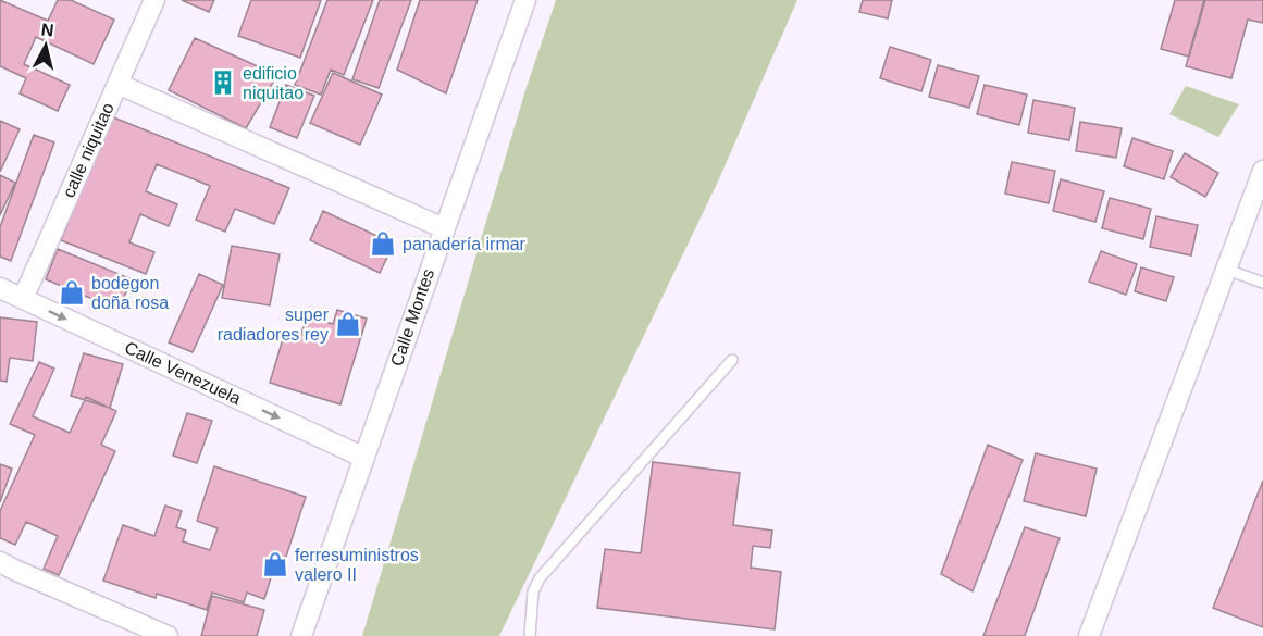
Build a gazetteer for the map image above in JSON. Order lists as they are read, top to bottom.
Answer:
{
  "streets": {
    "street": ["calle niquitao", "Calle Montes", "Calle Venezuela"]
  },
  "crossings": [
    ["calle niquitao", "Calle Venezuela"],
    ["Calle Montes", "Calle Venezuela"]
  ],
  "one_way": ["Calle Venezuela"],
  "places": {
    "building": ["edificio niquitao"],
    "shop": [
      "panadería irmar",
      "bodegon doña rosa",
      "super radiadores rey",
      "ferresuministros valero II"
    ]
  },
  "north": "top"
}
